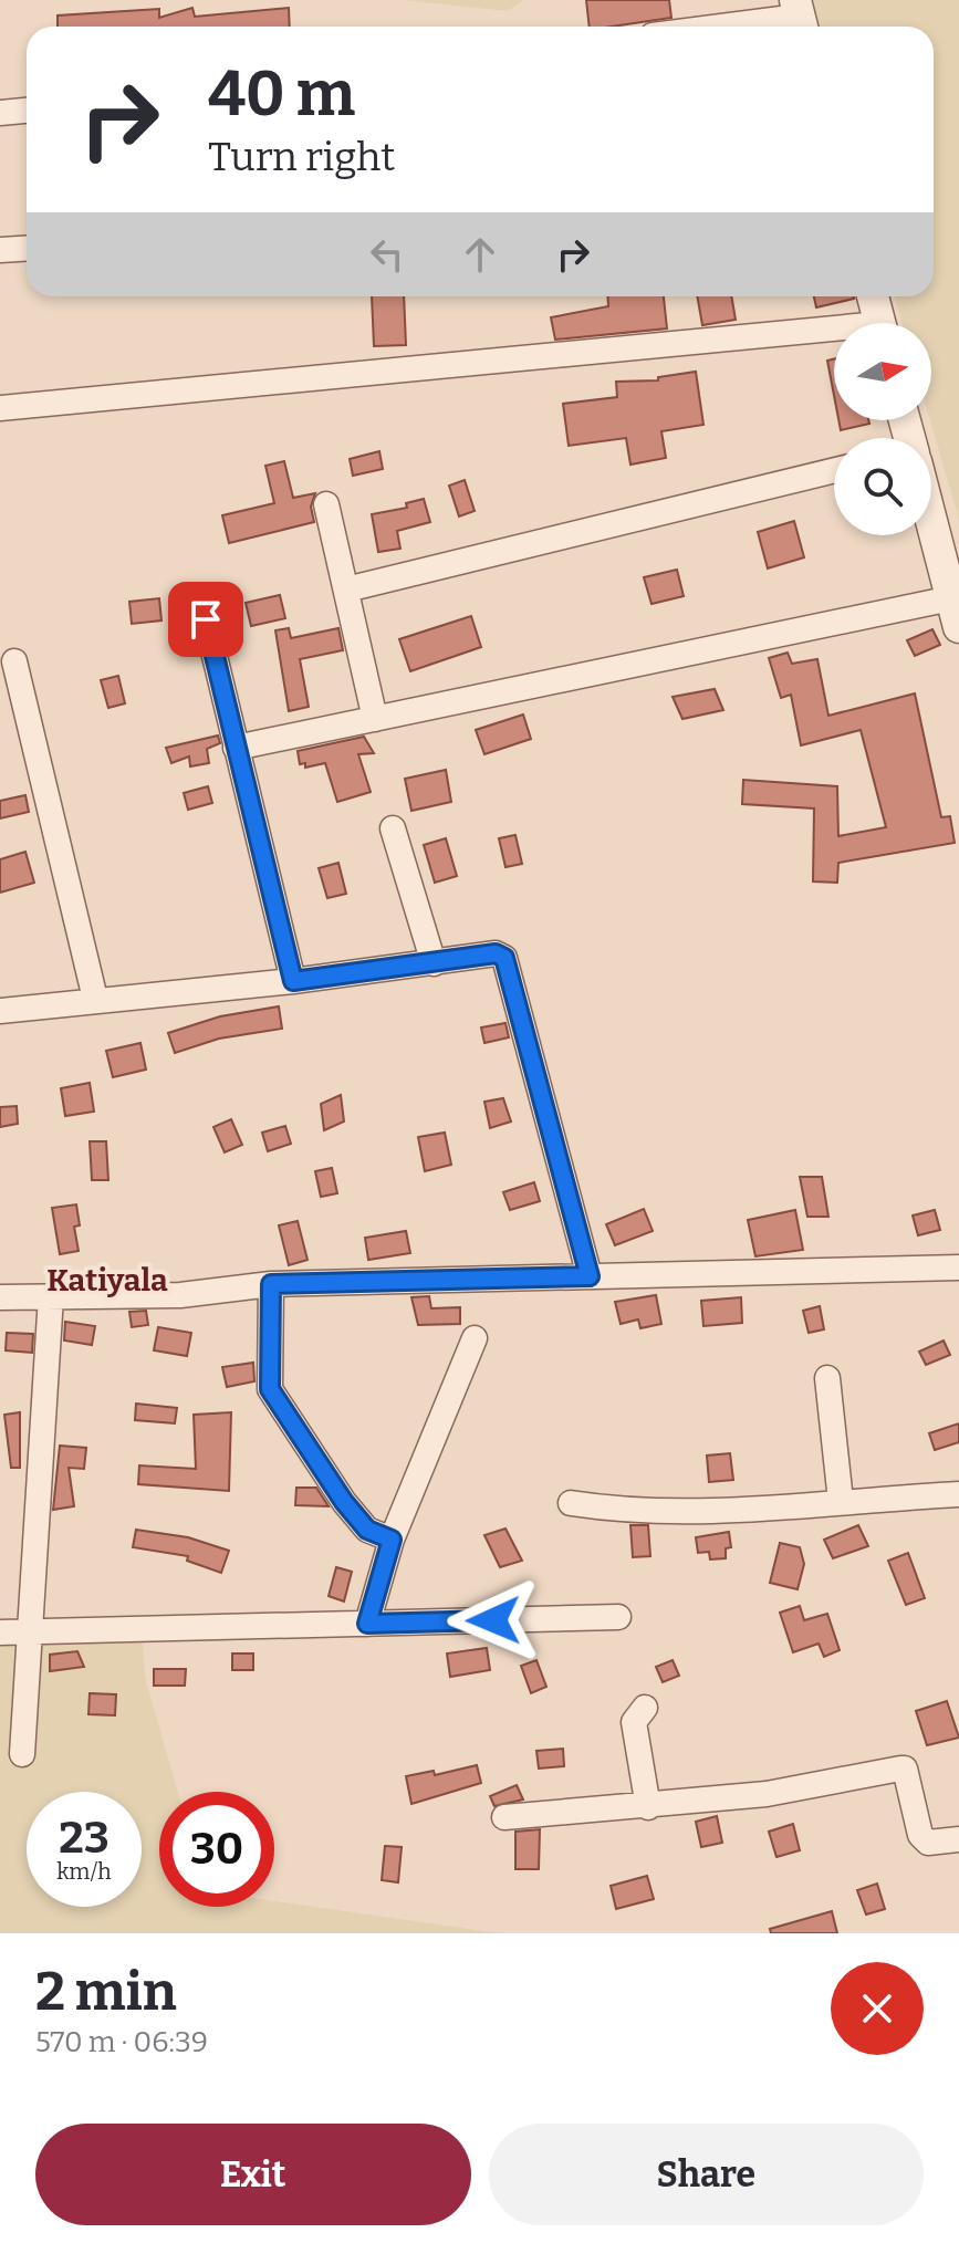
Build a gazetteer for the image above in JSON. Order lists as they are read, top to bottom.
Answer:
{
  "districts": ["Katiyala"],
  "north": "right",
  "page": {
    "turn": ["40 m", "Turn right"],
    "speed": "23 km/h",
    "limit": "30",
    "heading": ["2 min", "570 m · 06:39"],
    "buttons": ["Exit", "Share"]
  }
}
